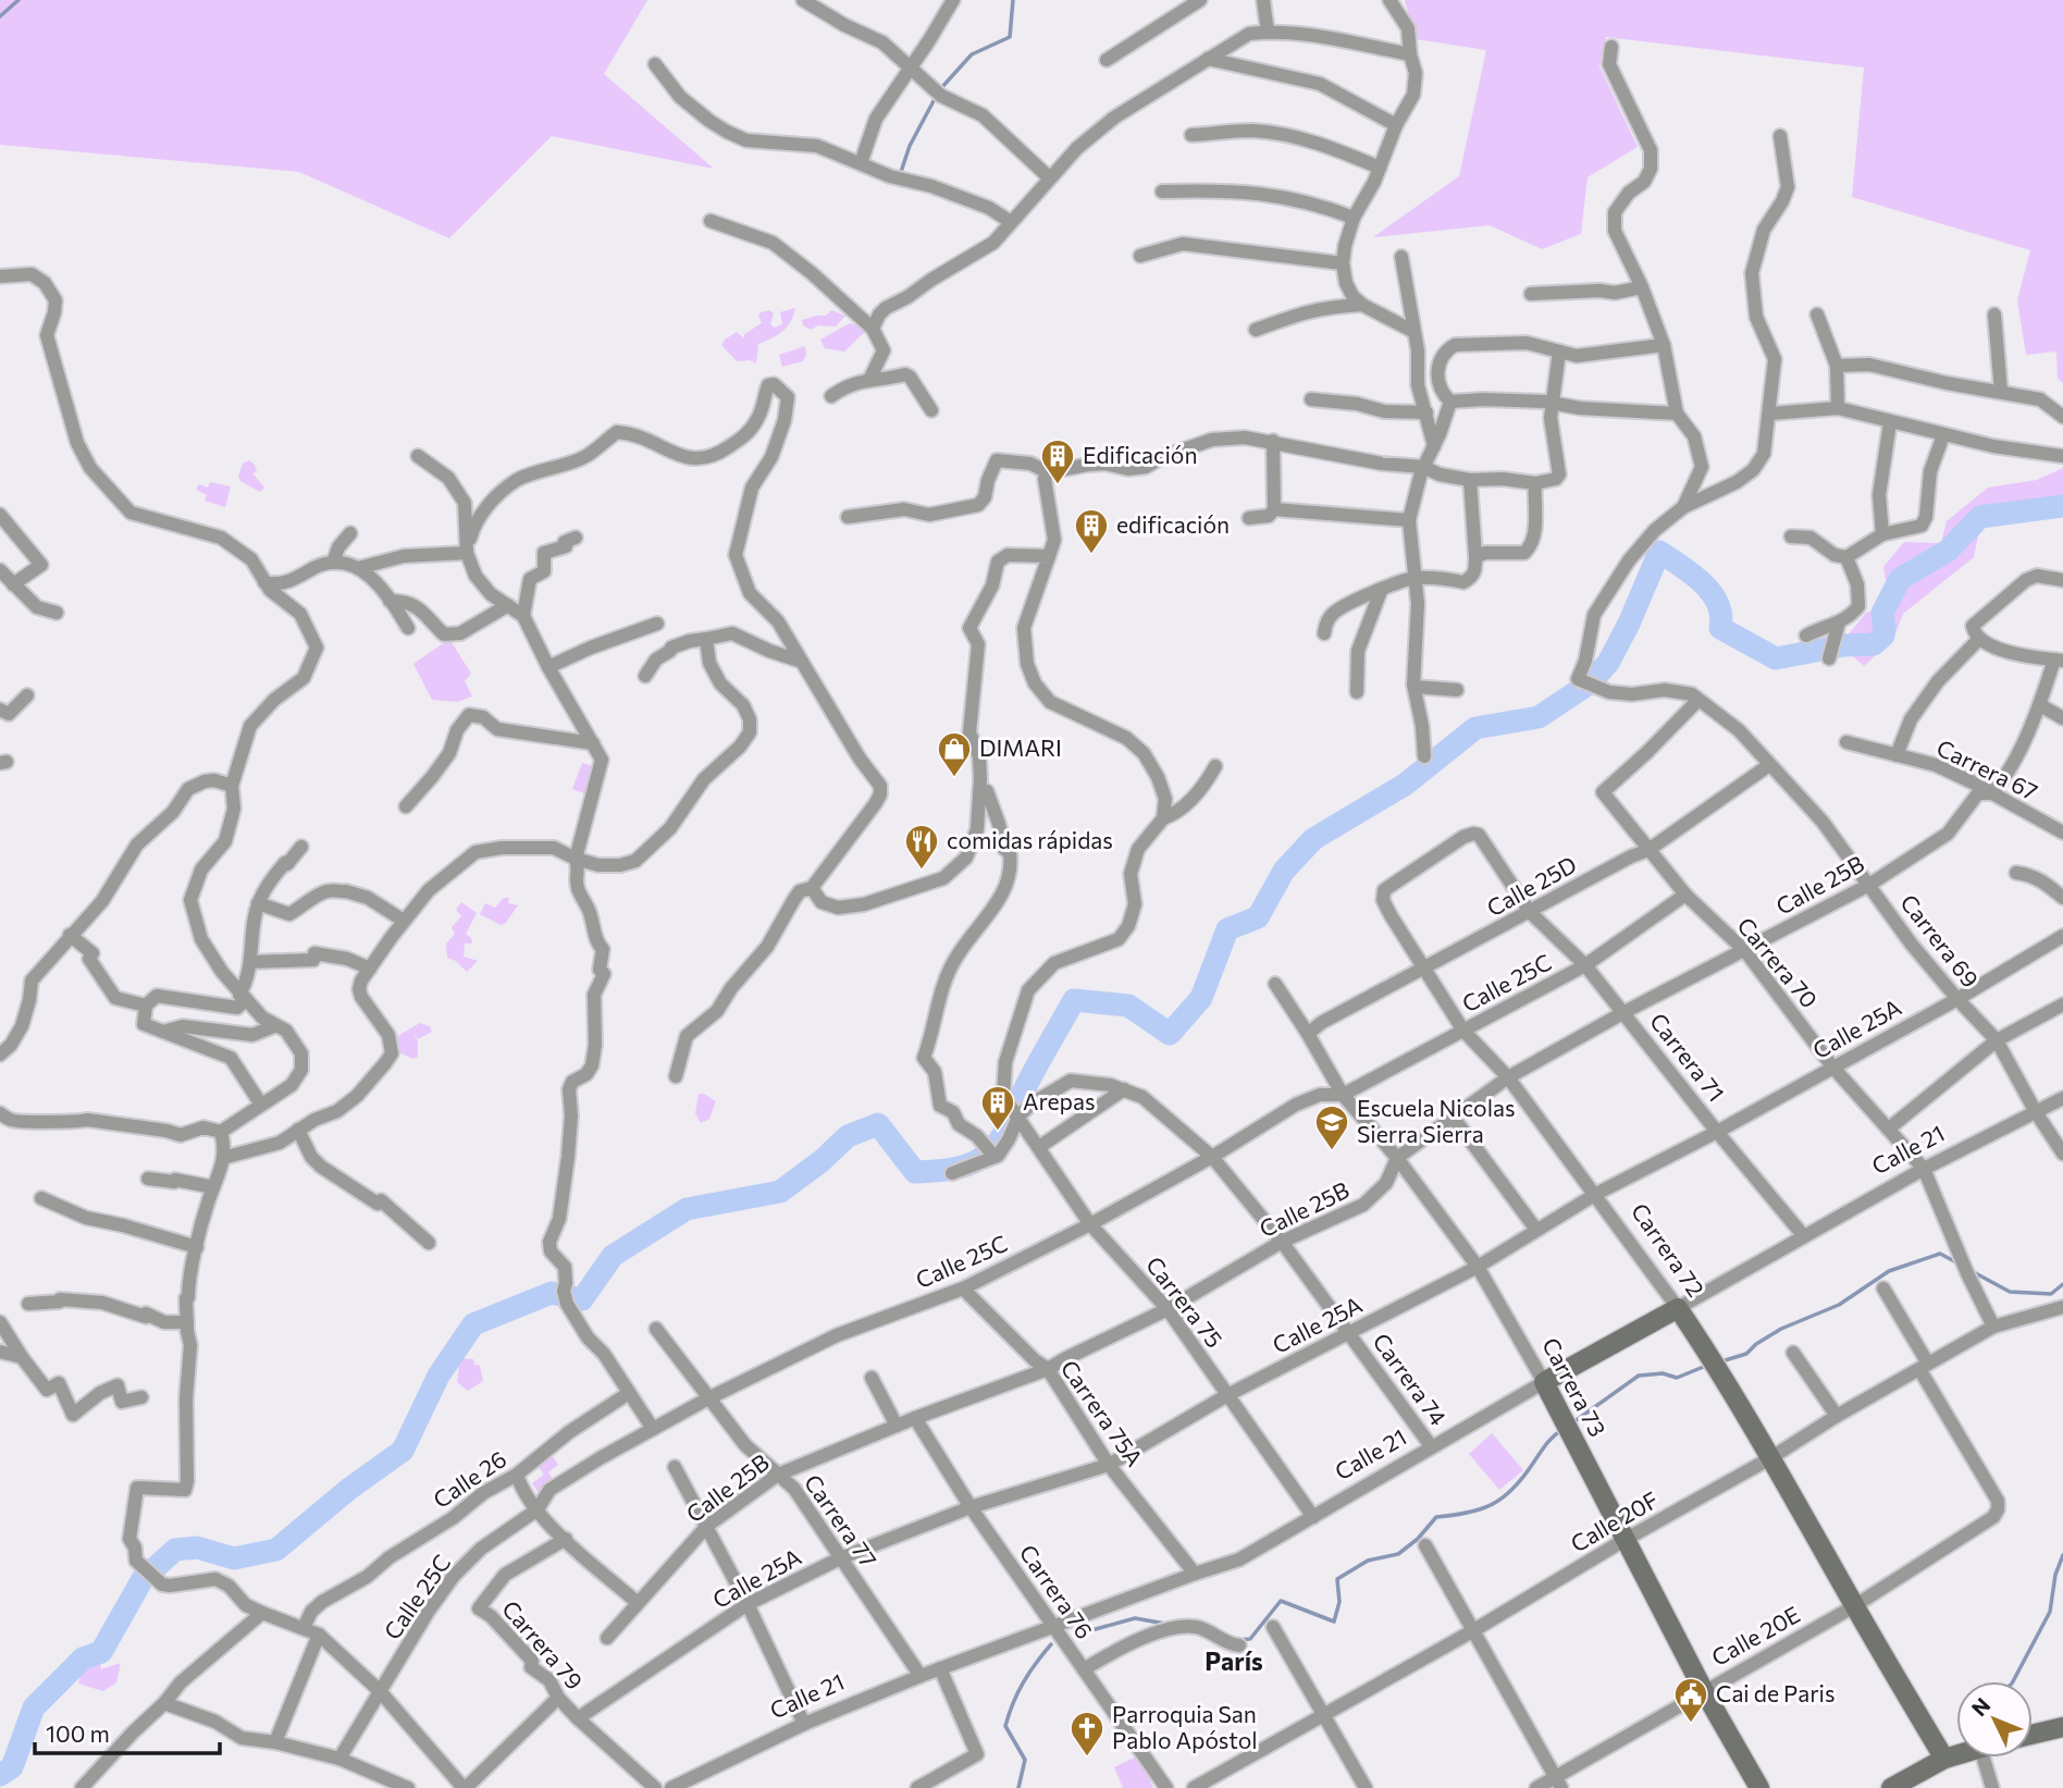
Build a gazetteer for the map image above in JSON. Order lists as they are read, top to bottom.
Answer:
{
  "streets": {
    "street": [
      "Carrera 67",
      "Calle 25B",
      "Calle 25D",
      "Carrera 69",
      "Carrera 70",
      "Calle 25C",
      "Calle 25A",
      "Carrera 71",
      "Calle 21",
      "Carrera 72",
      "Carrera 75",
      "Carrera 74",
      "Carrera 73",
      "Carrera 75A",
      "Calle 26",
      "Carrera 77",
      "Calle 20F",
      "Carrera 76",
      "Calle 20E",
      "Carrera 79"
    ]
  },
  "crossings": [
    ["Carrera 67", "Calle 25B"],
    ["Calle 25B", "Carrera 69"],
    ["Calle 25B", "Carrera 70"],
    ["Calle 25B", "Carrera 71"],
    ["Calle 25B", "Carrera 72"],
    ["Calle 25B", "Carrera 75"],
    ["Calle 25B", "Carrera 74"],
    ["Calle 25B", "Carrera 73"],
    ["Calle 25B", "Carrera 75A"],
    ["Calle 25B", "Carrera 77"],
    ["Calle 25B", "Carrera 76"],
    ["Calle 25D", "Carrera 69"],
    ["Calle 25D", "Carrera 70"],
    ["Calle 25D", "Carrera 71"],
    ["Calle 25D", "Carrera 72"],
    ["Calle 25D", "Carrera 73"],
    ["Carrera 69", "Carrera 70"],
    ["Carrera 69", "Calle 25A"],
    ["Carrera 69", "Calle 21"],
    ["Carrera 70", "Calle 25C"],
    ["Carrera 70", "Calle 25A"],
    ["Carrera 70", "Calle 21"],
    ["Carrera 70", "Calle 20F"],
    ["Calle 25C", "Carrera 71"],
    ["Calle 25C", "Carrera 72"],
    ["Calle 25C", "Carrera 75"],
    ["Calle 25C", "Carrera 74"],
    ["Calle 25C", "Carrera 73"],
    ["Calle 25C", "Carrera 75A"],
    ["Calle 25C", "Carrera 77"],
    ["Calle 25A", "Carrera 71"],
    ["Calle 25A", "Carrera 72"],
    ["Calle 25A", "Carrera 75"],
    ["Calle 25A", "Carrera 74"],
    ["Calle 25A", "Carrera 73"],
    ["Calle 25A", "Carrera 75A"],
    ["Calle 25A", "Carrera 77"],
    ["Calle 25A", "Carrera 76"],
    ["Calle 25A", "Carrera 79"],
    ["Carrera 71", "Calle 21"],
    ["Carrera 71", "Carrera 72"],
    ["Calle 21", "Carrera 72"],
    ["Calle 21", "Carrera 75"],
    ["Calle 21", "Carrera 74"],
    ["Calle 21", "Carrera 73"],
    ["Calle 21", "Carrera 75A"],
    ["Calle 21", "Carrera 77"],
    ["Calle 21", "Carrera 76"],
    ["Carrera 72", "Calle 20F"],
    ["Carrera 72", "Calle 20E"],
    ["Carrera 75", "Carrera 74"],
    ["Carrera 73", "Calle 20F"],
    ["Carrera 73", "Calle 20E"],
    ["Calle 20F", "Calle 20E"]
  ],
  "districts": ["París"],
  "places": {
    "building": ["Edificación", "edificación", "Arepas"],
    "shop": ["DIMARI"],
    "restaurant": ["comidas rápidas"],
    "school or university": ["Escuela Nicolas Sierra Sierra"],
    "public building": ["Cai de Paris"],
    "church": ["Parroquia San Pablo Apóstol"]
  },
  "scale_bar": "100 m",
  "north": "top left"
}
